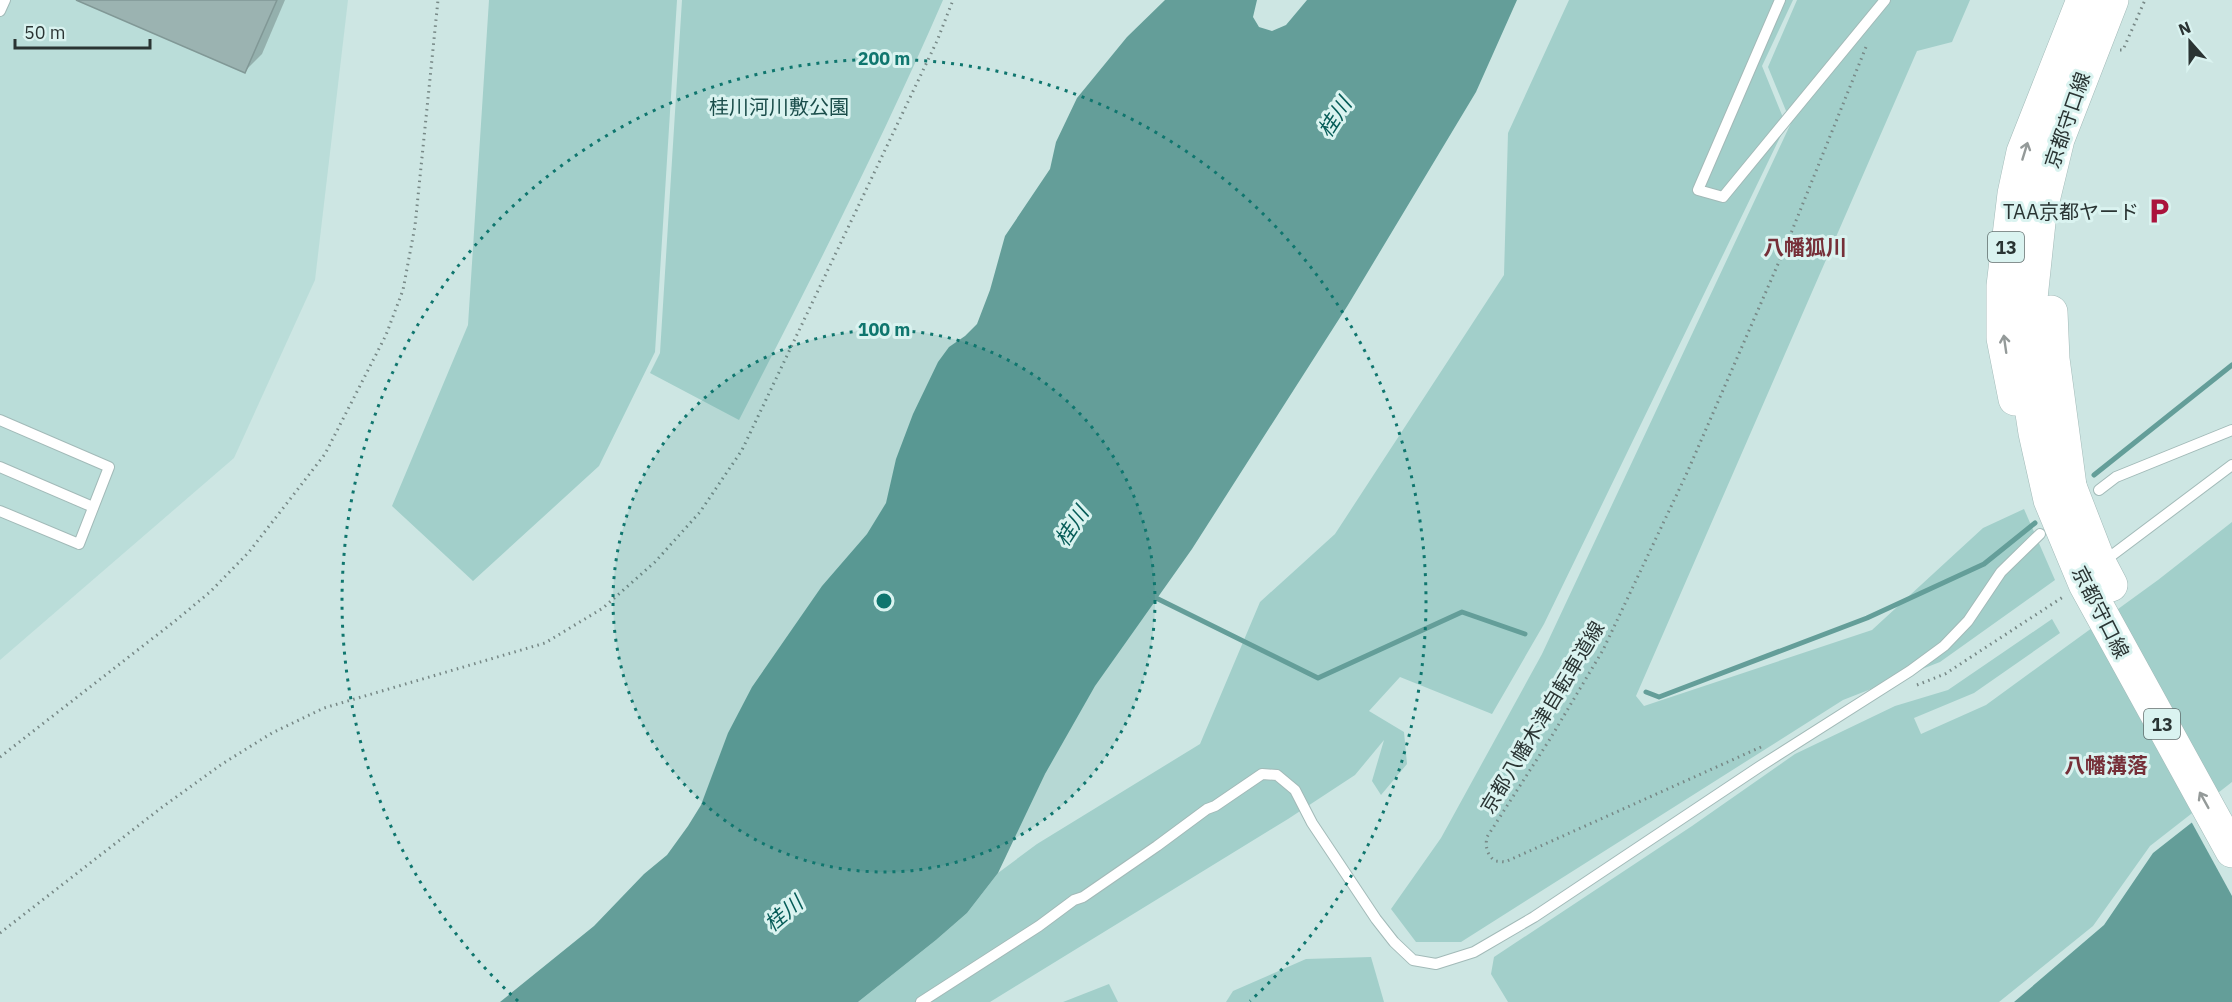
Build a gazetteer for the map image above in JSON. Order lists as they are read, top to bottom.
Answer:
{
  "streets": {
    "main road": ["京都守口線", "13"],
    "path": ["京都八幡木津自転車道線"]
  },
  "crossings": [
    ["京都守口線", "13"]
  ],
  "districts": ["八幡狐川", "八幡溝落"],
  "water": ["桂川"],
  "parks": ["桂川河川敷公園"],
  "places": {
    "parking": ["TAA京都ヤード"]
  },
  "scale_bar": "50 m",
  "north": "top",
  "rings": ["200 m", "100 m"]
}
